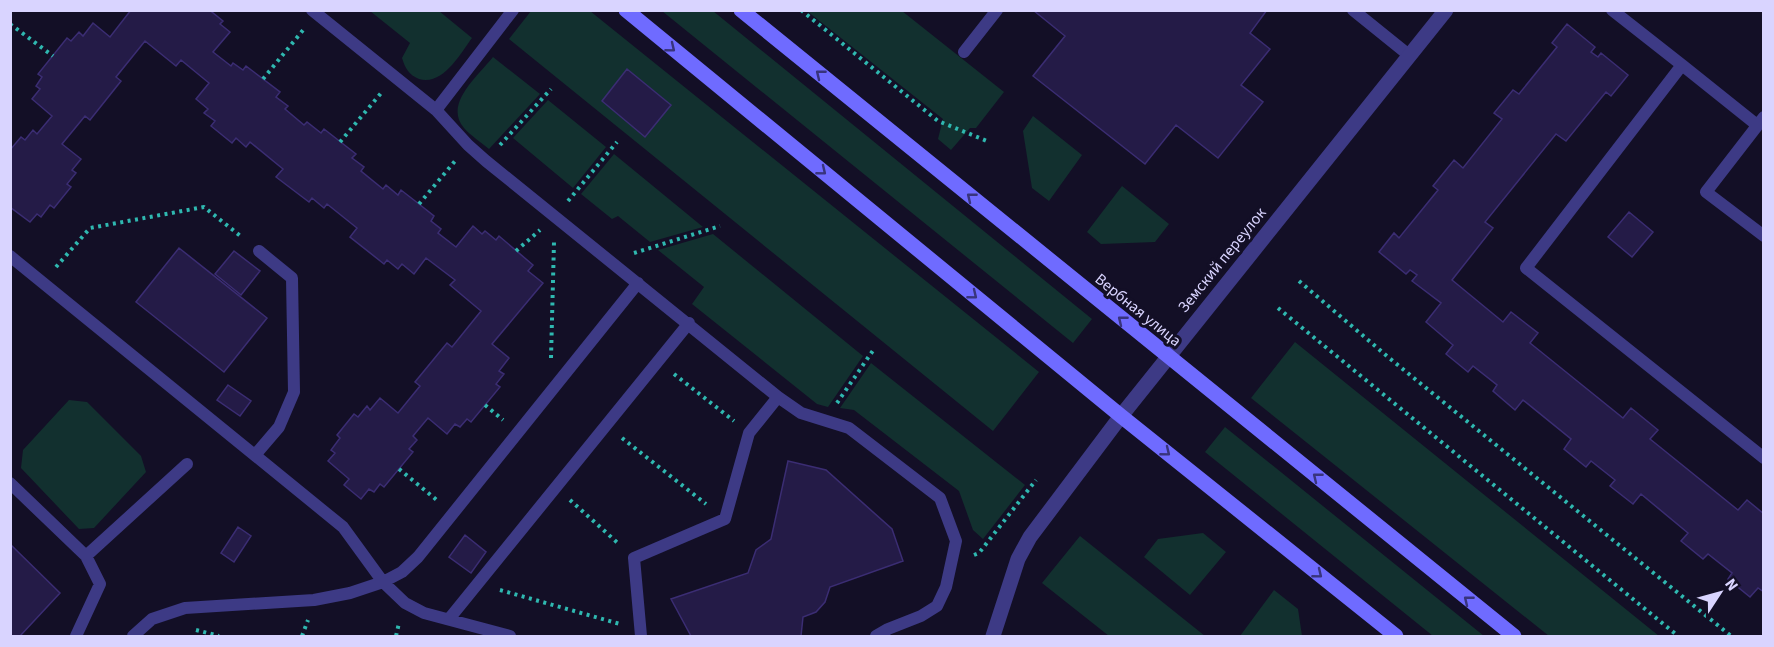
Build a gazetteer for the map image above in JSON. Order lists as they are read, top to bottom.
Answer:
{
  "streets": {
    "main road": ["Вербная улица"],
    "street": ["Земский переулок"]
  },
  "crossings": [
    ["Земский переулок", "Вербная улица"]
  ],
  "north": "top right"
}
